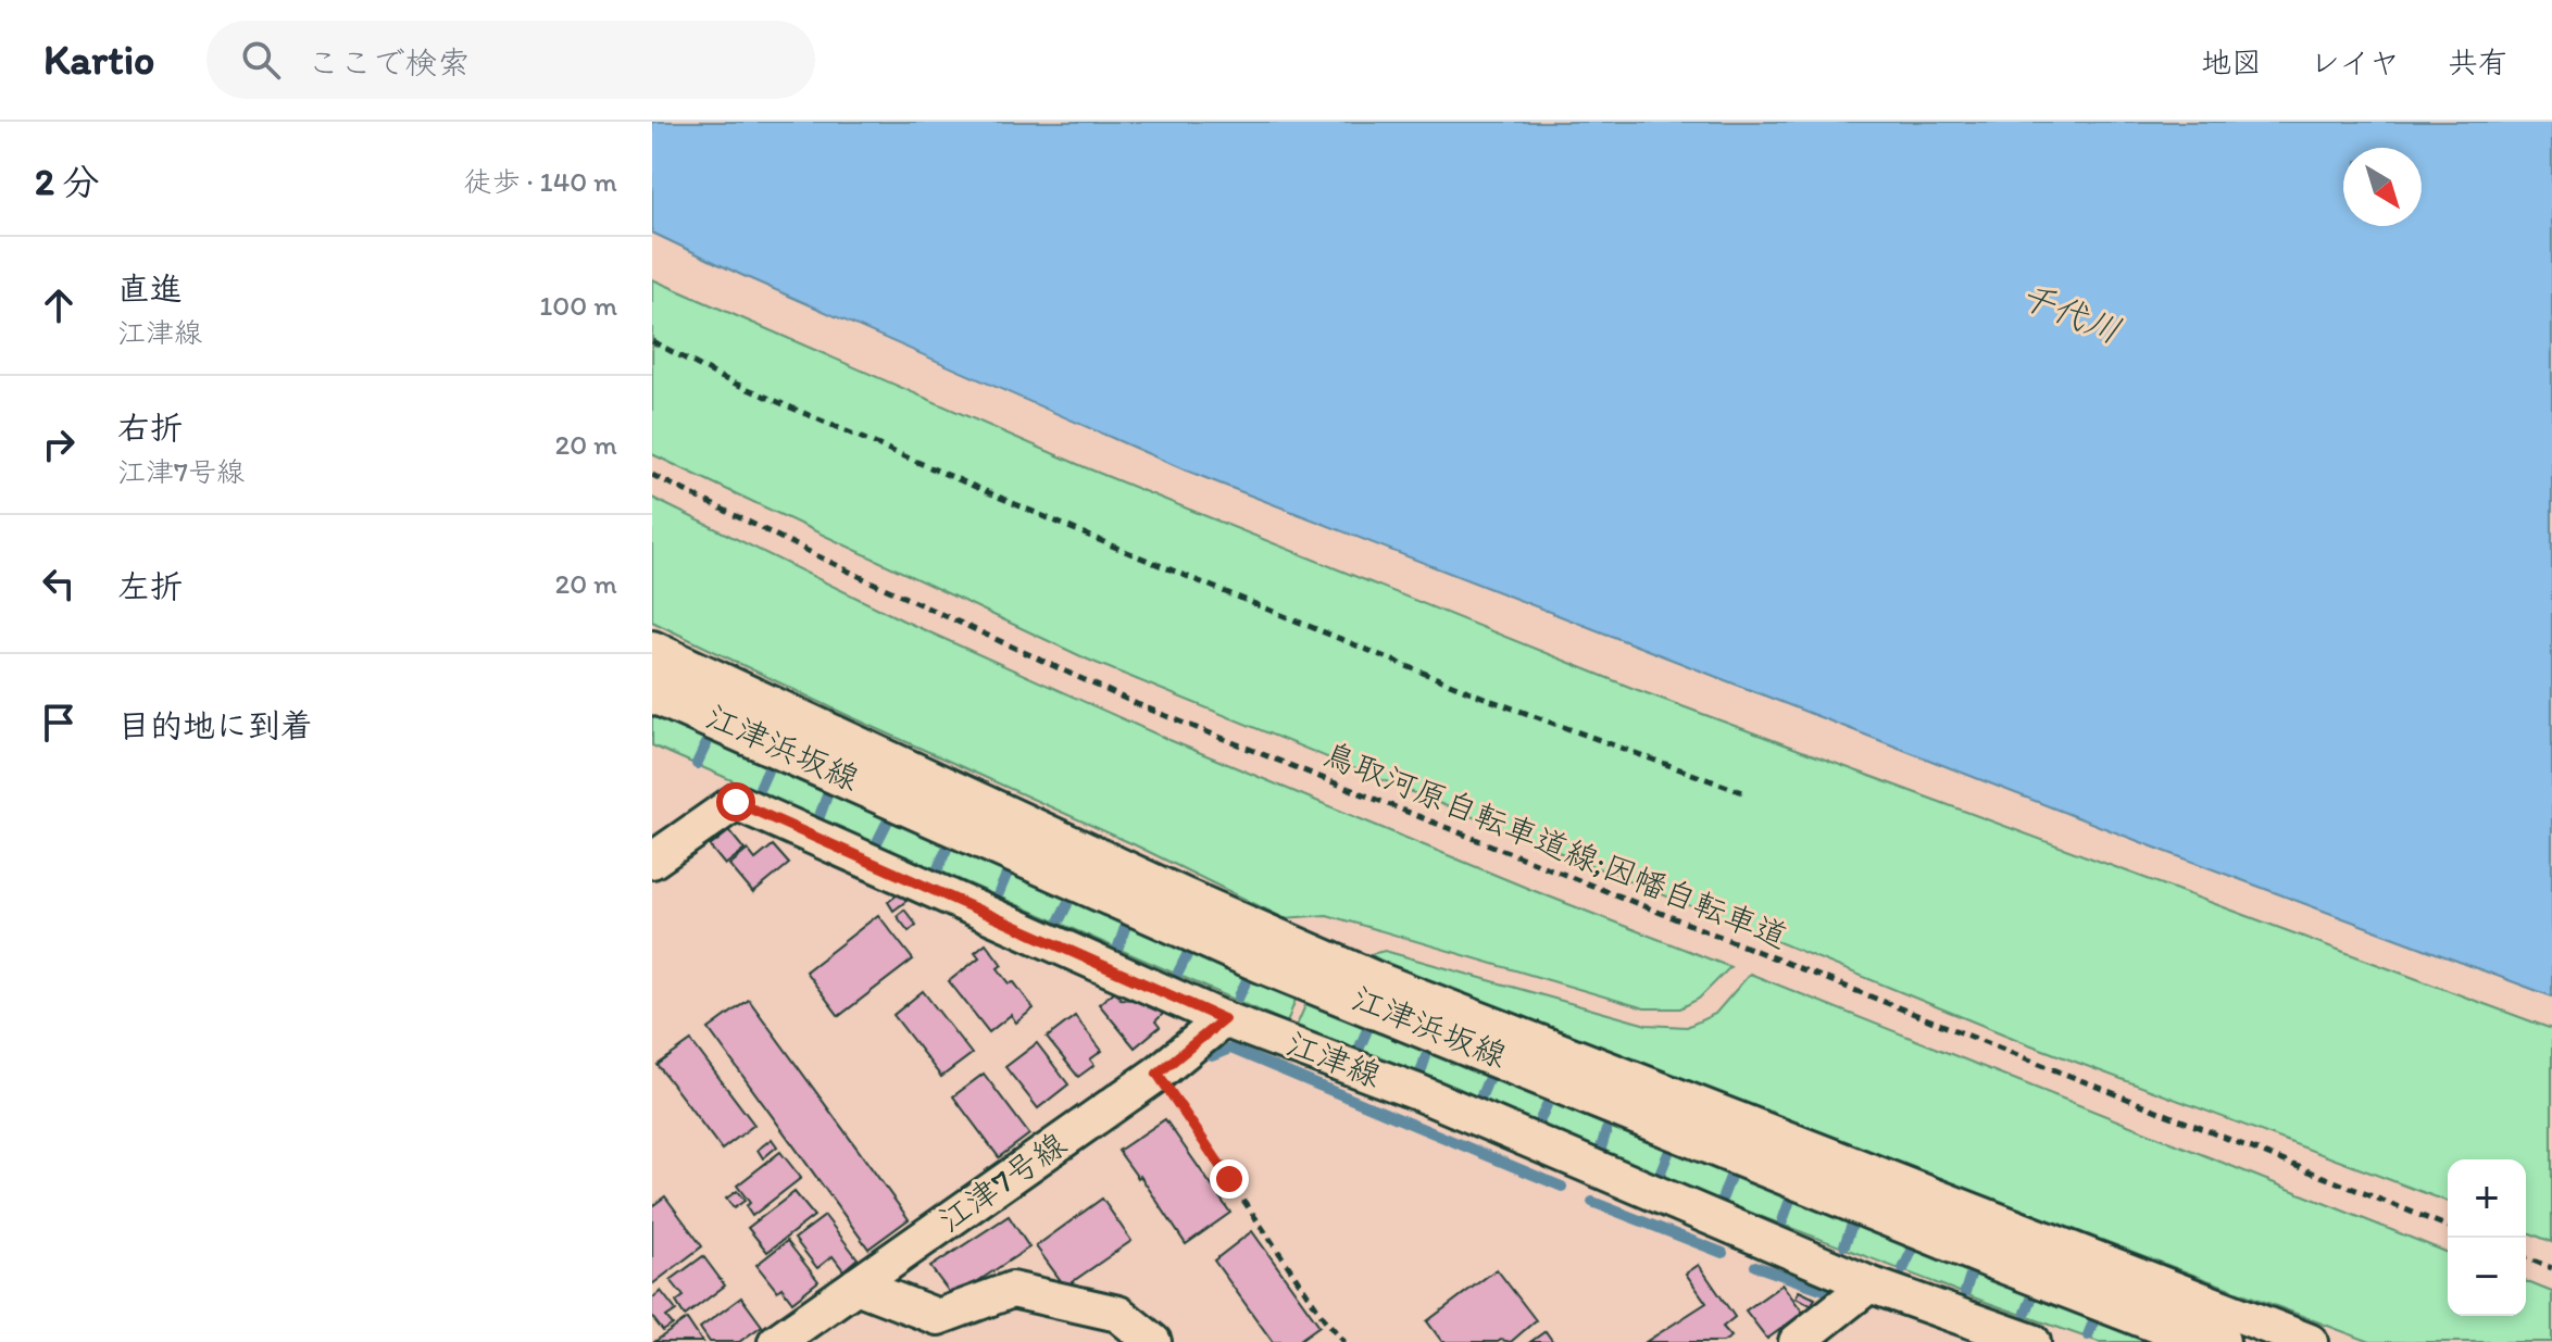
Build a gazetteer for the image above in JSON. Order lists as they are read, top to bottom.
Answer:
{
  "streets": {
    "street": ["江津浜坂線", "江津線", "江津7号線"],
    "path": ["鳥取河原自転車道線;因幡自転車道"]
  },
  "crossings": [
    ["江津線", "江津7号線"]
  ],
  "water": ["千代川"],
  "north": "bottom right",
  "page": {
    "header": "Kartio",
    "search": "ここで検索",
    "nav": ["地図", "レイヤ", "共有"],
    "heading": ["2 分", "徒歩 · 140 m"],
    "list": [
      ["直進", "江津線", "100 m"],
      ["右折", "江津7号線", "20 m"],
      ["左折", "20 m"],
      "目的地に到着"
    ],
    "map_buttons": ["+", "−"]
  }
}
